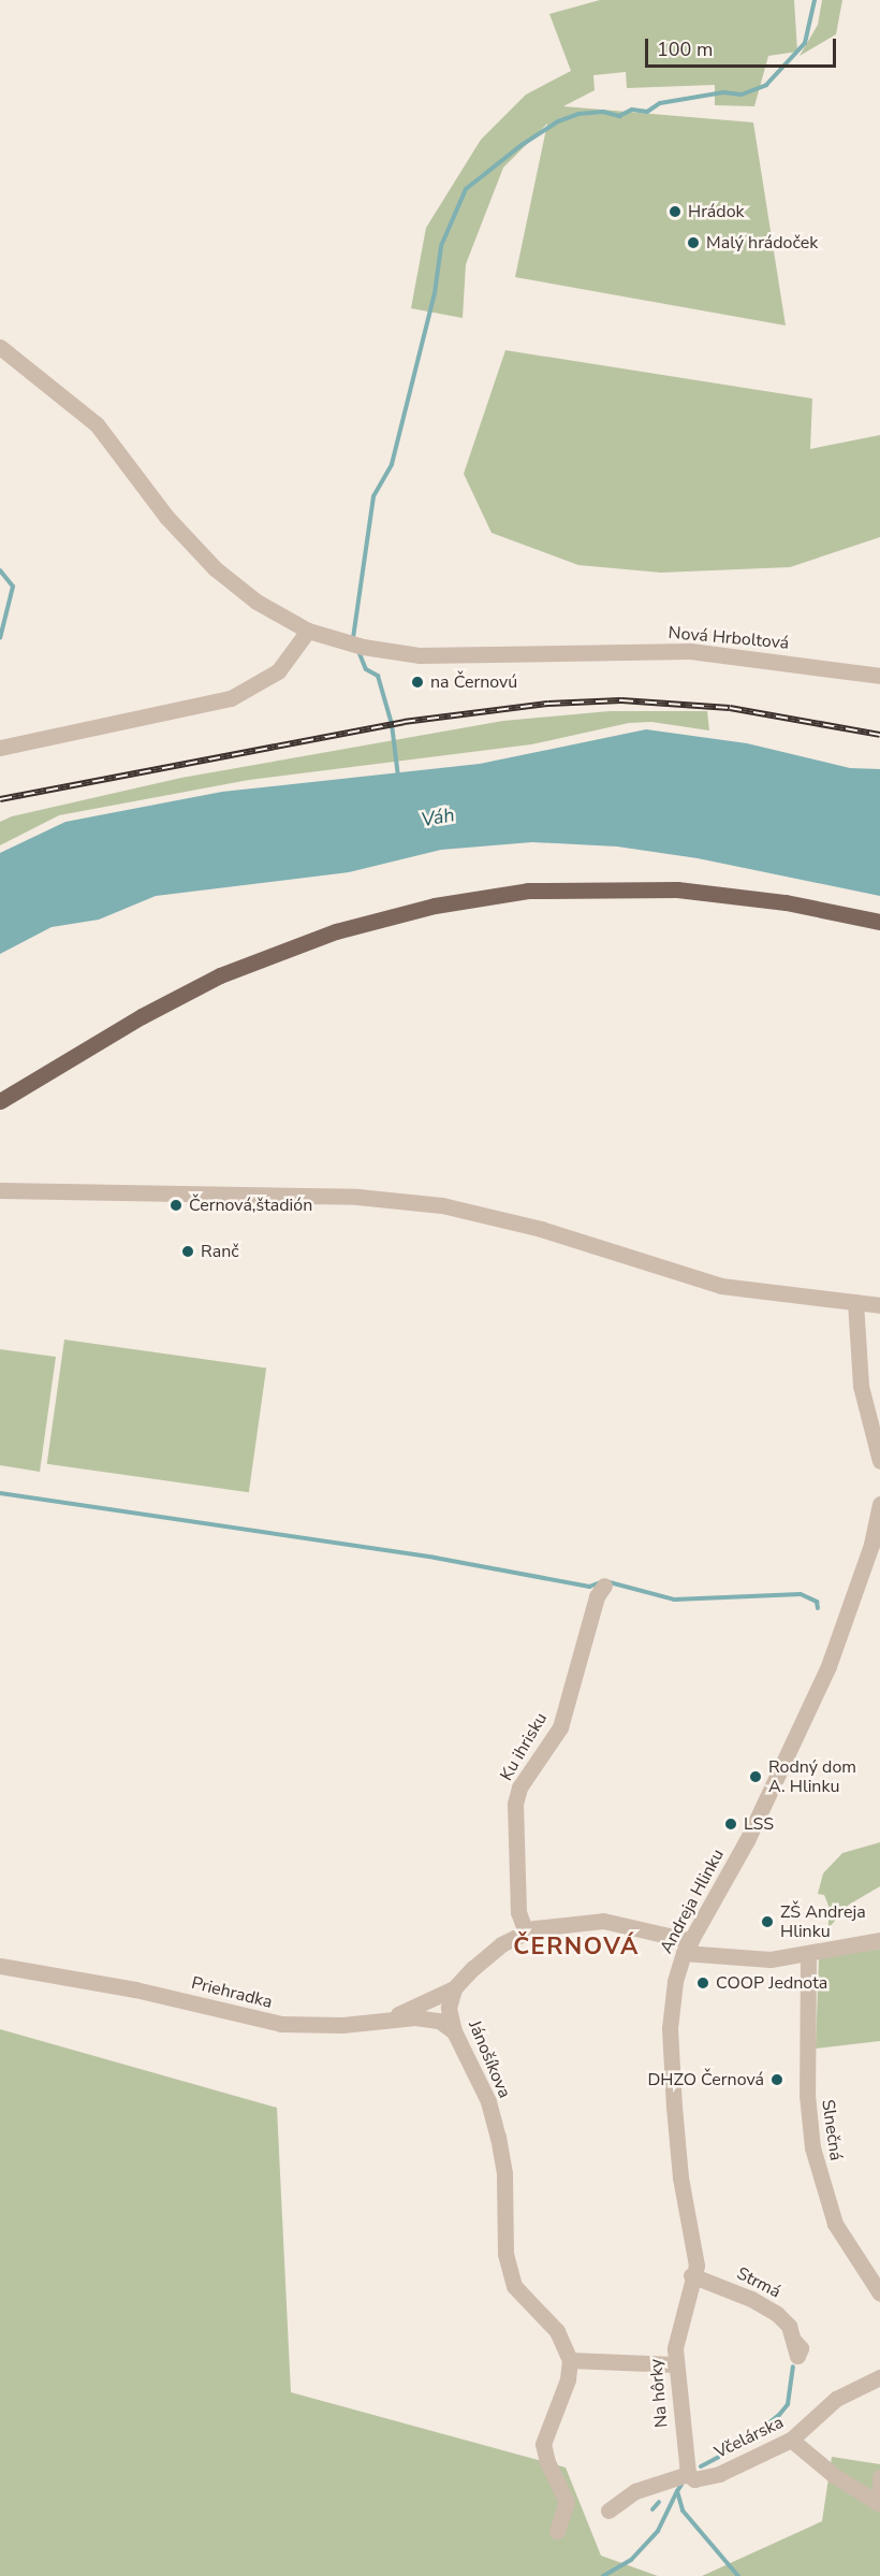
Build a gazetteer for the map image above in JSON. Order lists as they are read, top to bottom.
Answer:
{
  "streets": {
    "street": [
      "Nová Hrboltová",
      "Ku ihrisku",
      "Andreja Hlinku",
      "Priehradka",
      "Jánošíkova",
      "Slnečná",
      "Strmá",
      "Na hôrky",
      "Včelárska"
    ]
  },
  "crossings": [
    ["Andreja Hlinku", "Strmá"],
    ["Andreja Hlinku", "Na hôrky"],
    ["Priehradka", "Jánošíkova"],
    ["Strmá", "Na hôrky"],
    ["Na hôrky", "Včelárska"]
  ],
  "districts": ["ČERNOVÁ"],
  "water": ["Váh"],
  "places": [
    "Hrádok",
    "Malý hrádoček",
    "na Černovú",
    "Černová,štadión",
    "Ranč",
    "Rodný dom A. Hlinku",
    "LSS",
    "ZŠ Andreja Hlinku",
    "COOP Jednota",
    "DHZO Černová"
  ],
  "scale_bar": "100 m"
}
